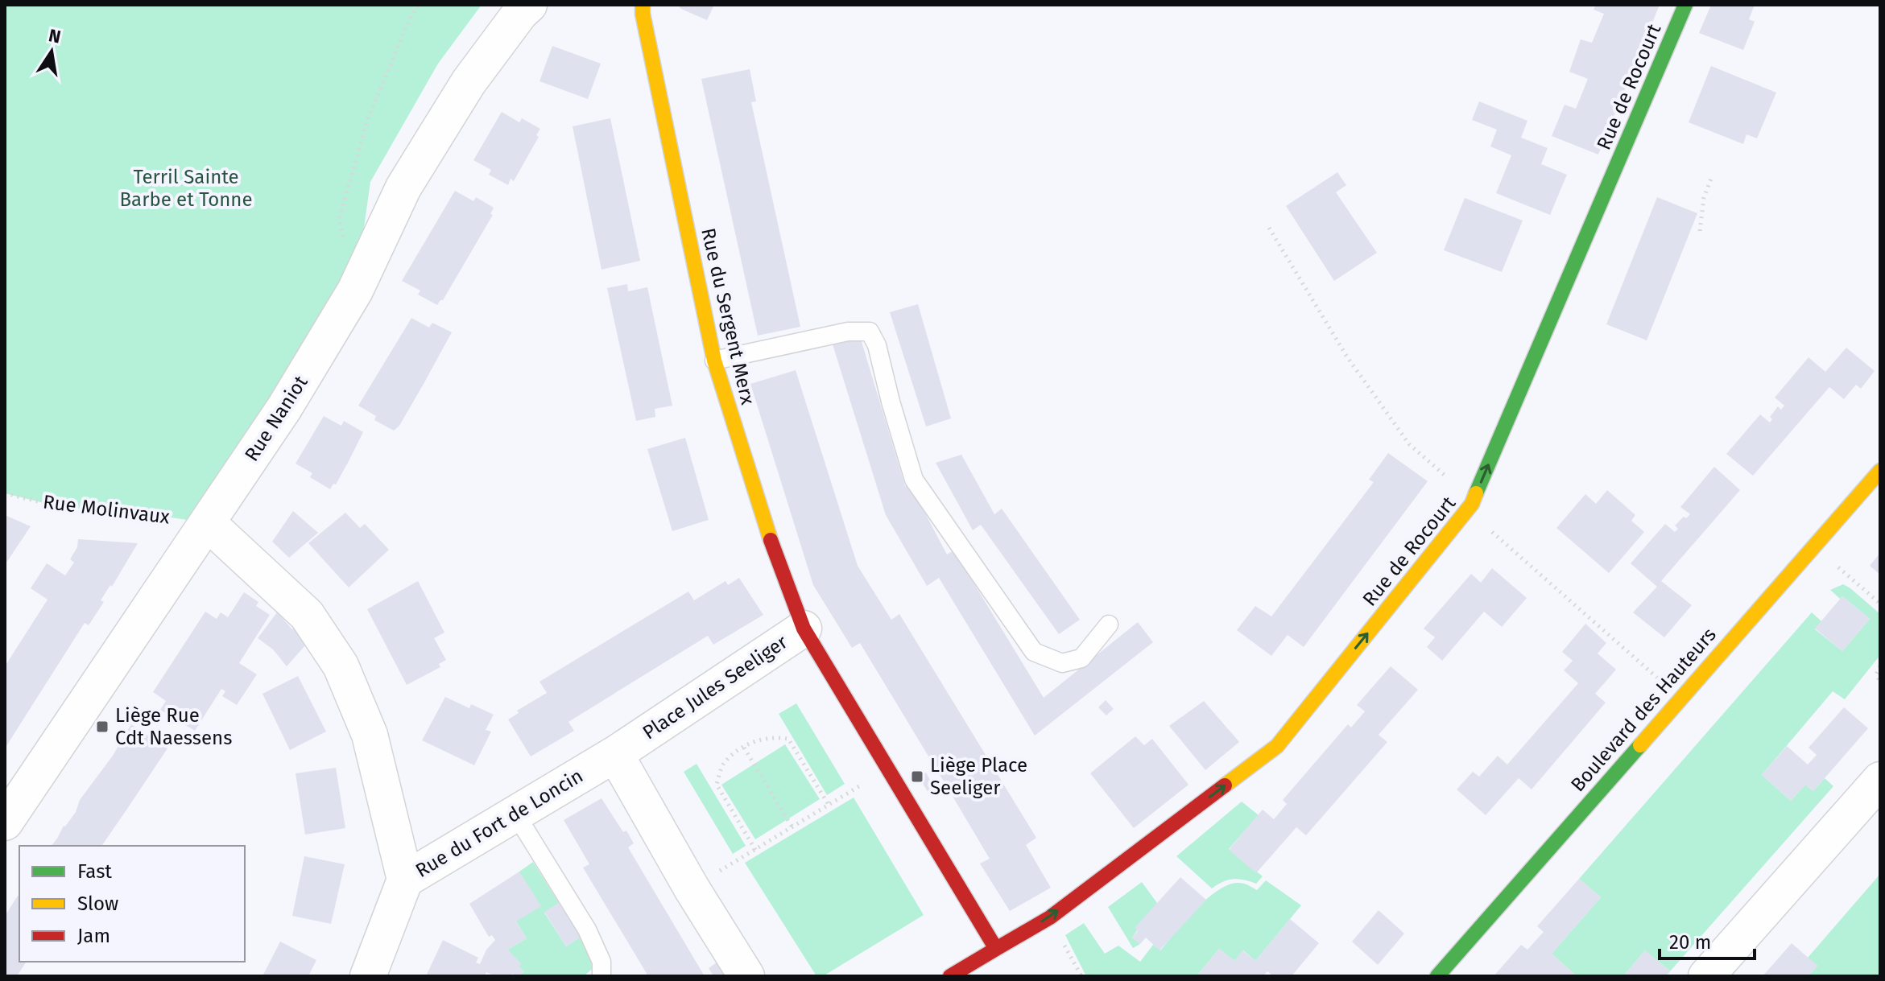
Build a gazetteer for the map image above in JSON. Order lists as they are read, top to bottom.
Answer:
{
  "streets": {
    "street": [
      "Rue de Rocourt",
      "Rue du Sergent Merx",
      "Rue Naniot",
      "Place Jules Seeliger",
      "Boulevard des Hauteurs",
      "Rue du Fort de Loncin"
    ],
    "path": ["Rue Molinvaux"]
  },
  "crossings": [
    ["Rue de Rocourt", "Place Jules Seeliger"],
    ["Rue du Sergent Merx", "Place Jules Seeliger"],
    ["Rue Naniot", "Rue Molinvaux"],
    ["Place Jules Seeliger", "Rue du Fort de Loncin"]
  ],
  "one_way": ["Rue de Rocourt"],
  "parks": ["Terril Sainte Barbe et Tonne"],
  "places": {
    "transit": ["Liège Rue Cdt Naessens", "Liège Place Seeliger"]
  },
  "legend": ["Fast", "Slow", "Jam"],
  "scale_bar": "20 m",
  "north": "top"
}
